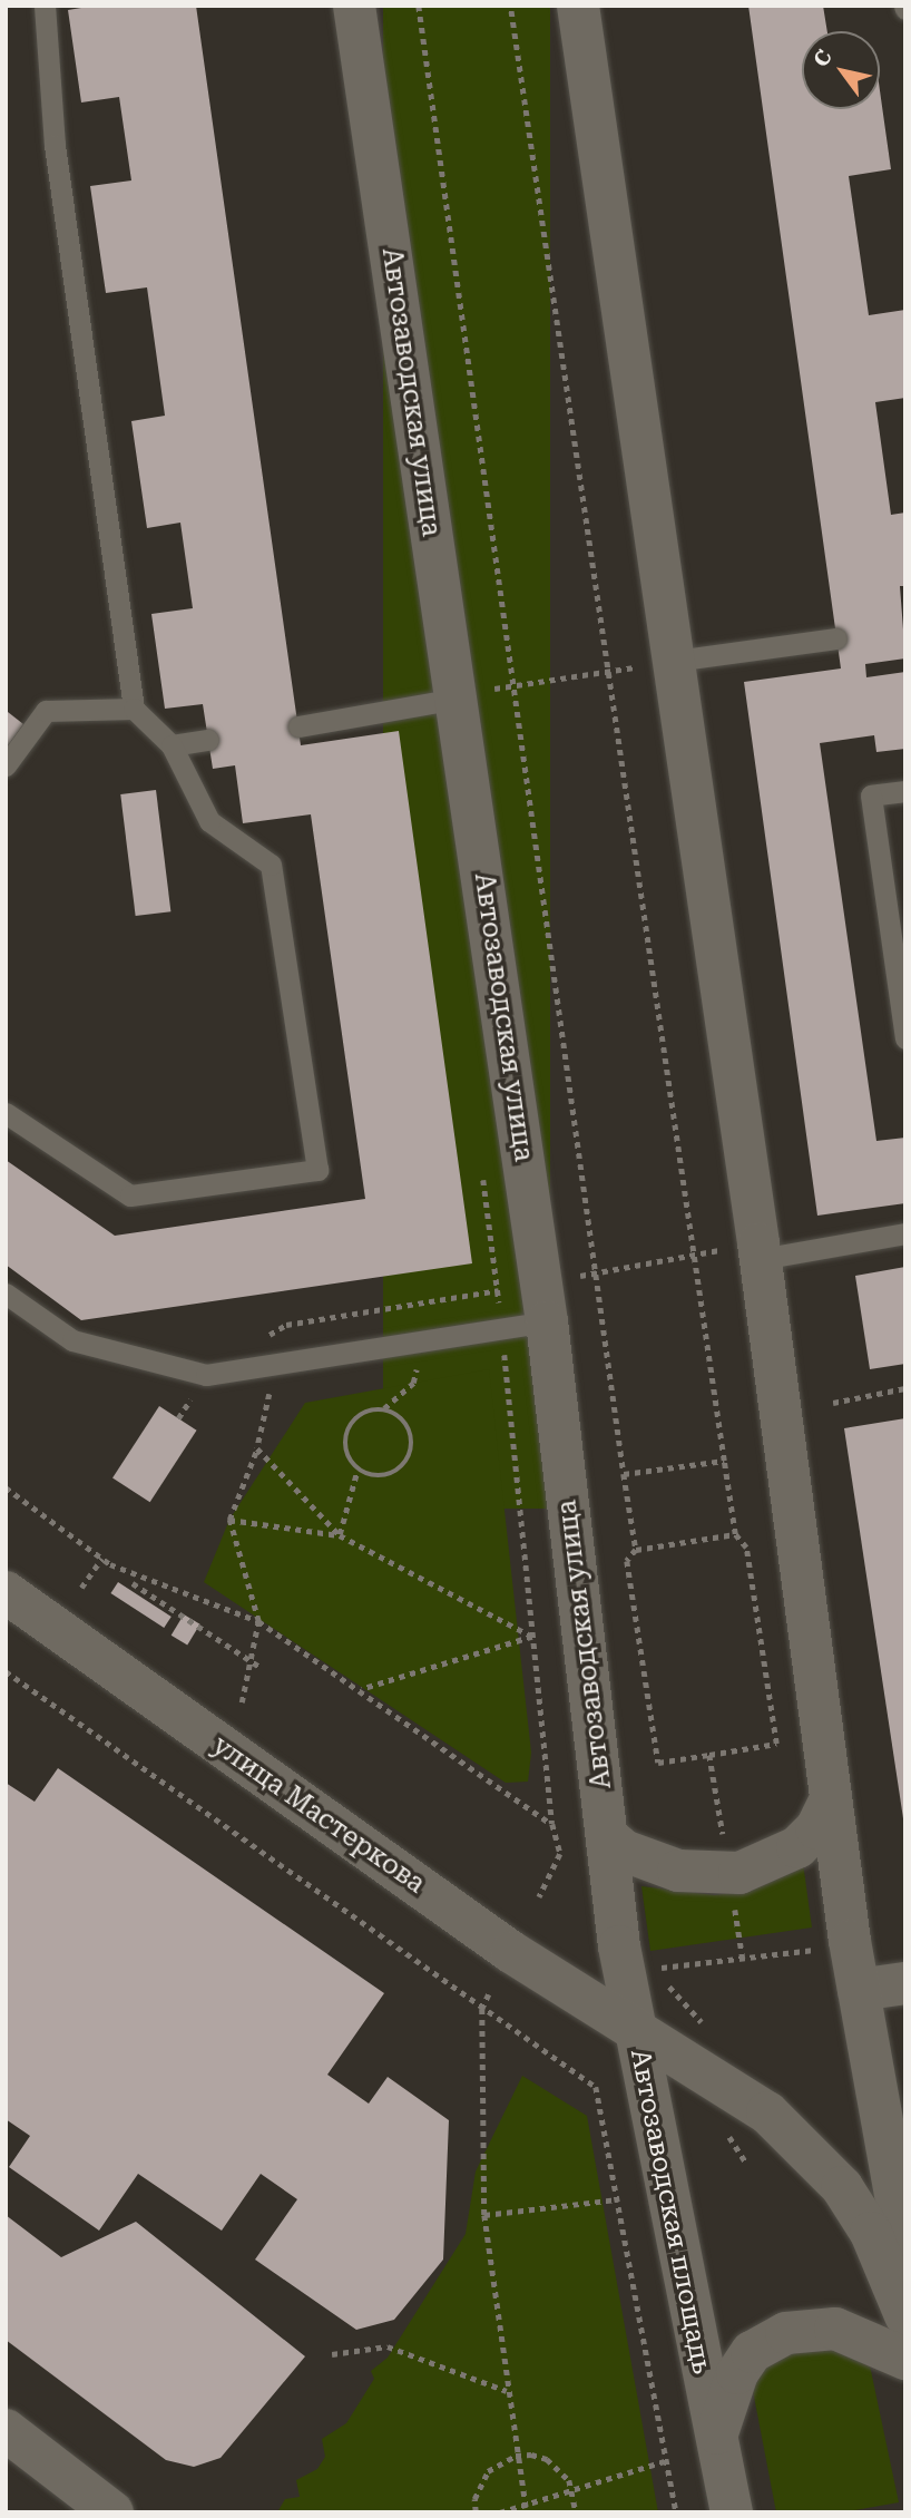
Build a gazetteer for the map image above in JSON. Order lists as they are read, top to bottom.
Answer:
{
  "streets": {
    "main road": ["Автозаводская улица", "улица Мастеркова", "Автозаводская площадь"]
  },
  "crossings": [
    ["Автозаводская улица", "улица Мастеркова"],
    ["Автозаводская улица", "Автозаводская площадь"],
    ["улица Мастеркова", "Автозаводская площадь"]
  ],
  "north": "top left"
}
